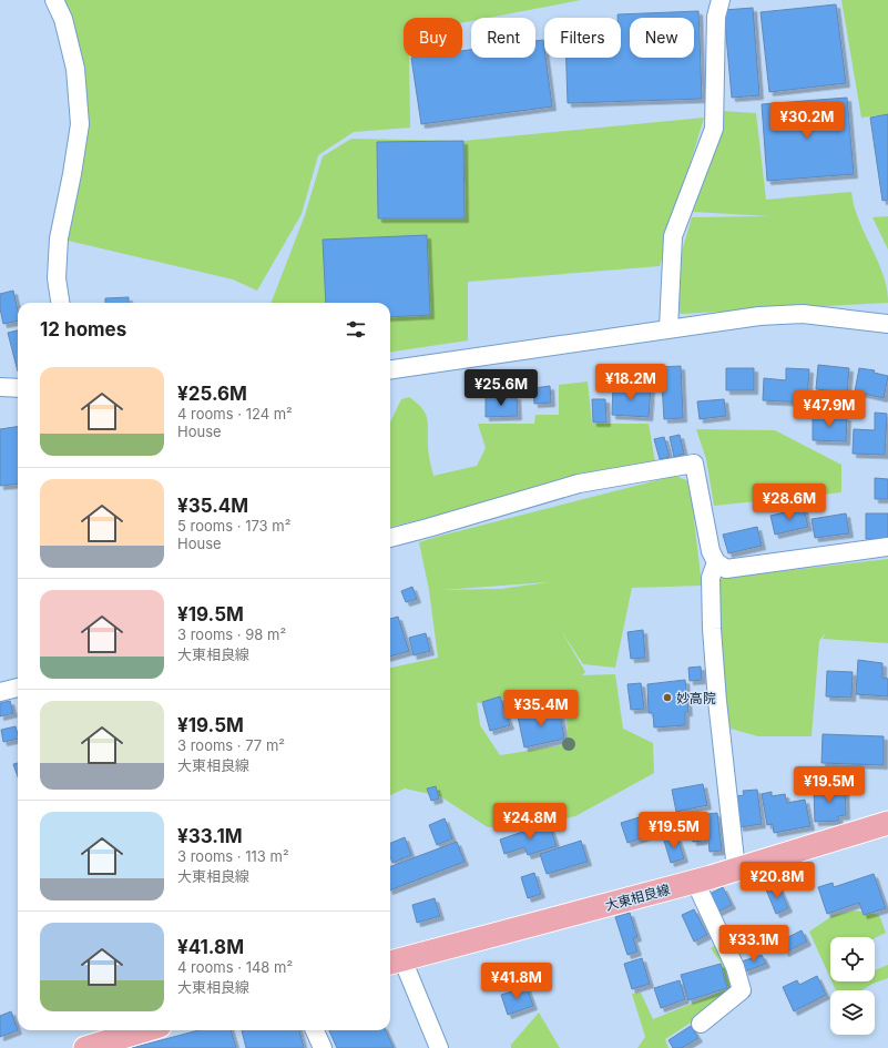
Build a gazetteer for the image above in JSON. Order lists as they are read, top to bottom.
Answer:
{
  "streets": {
    "main road": ["大東相良線"]
  },
  "places": ["妙高院"],
  "page": {
    "chip": [
      "Buy",
      "Rent",
      "Filters",
      "New"
    ],
    "price": [
      "¥30.2M",
      "¥18.2M",
      "¥25.6M",
      "¥47.9M",
      "¥28.6M",
      "¥35.4M",
      "¥19.5M",
      "¥24.8M",
      "¥19.5M",
      "¥20.8M",
      "¥33.1M",
      "¥41.8M"
    ],
    "heading": "12 homes",
    "list": [
      {
        "name": "¥25.6M",
        "note": "4 rooms · 124 m² · House"
      },
      {
        "name": "¥35.4M",
        "note": "5 rooms · 173 m² · House"
      },
      {
        "name": "¥19.5M",
        "note": "3 rooms · 98 m² · 大東相良線"
      },
      {
        "name": "¥19.5M",
        "note": "3 rooms · 77 m² · 大東相良線"
      },
      {
        "name": "¥33.1M",
        "note": "3 rooms · 113 m² · 大東相良線"
      },
      {
        "name": "¥41.8M",
        "note": "4 rooms · 148 m² · 大東相良線"
      }
    ]
  }
}
